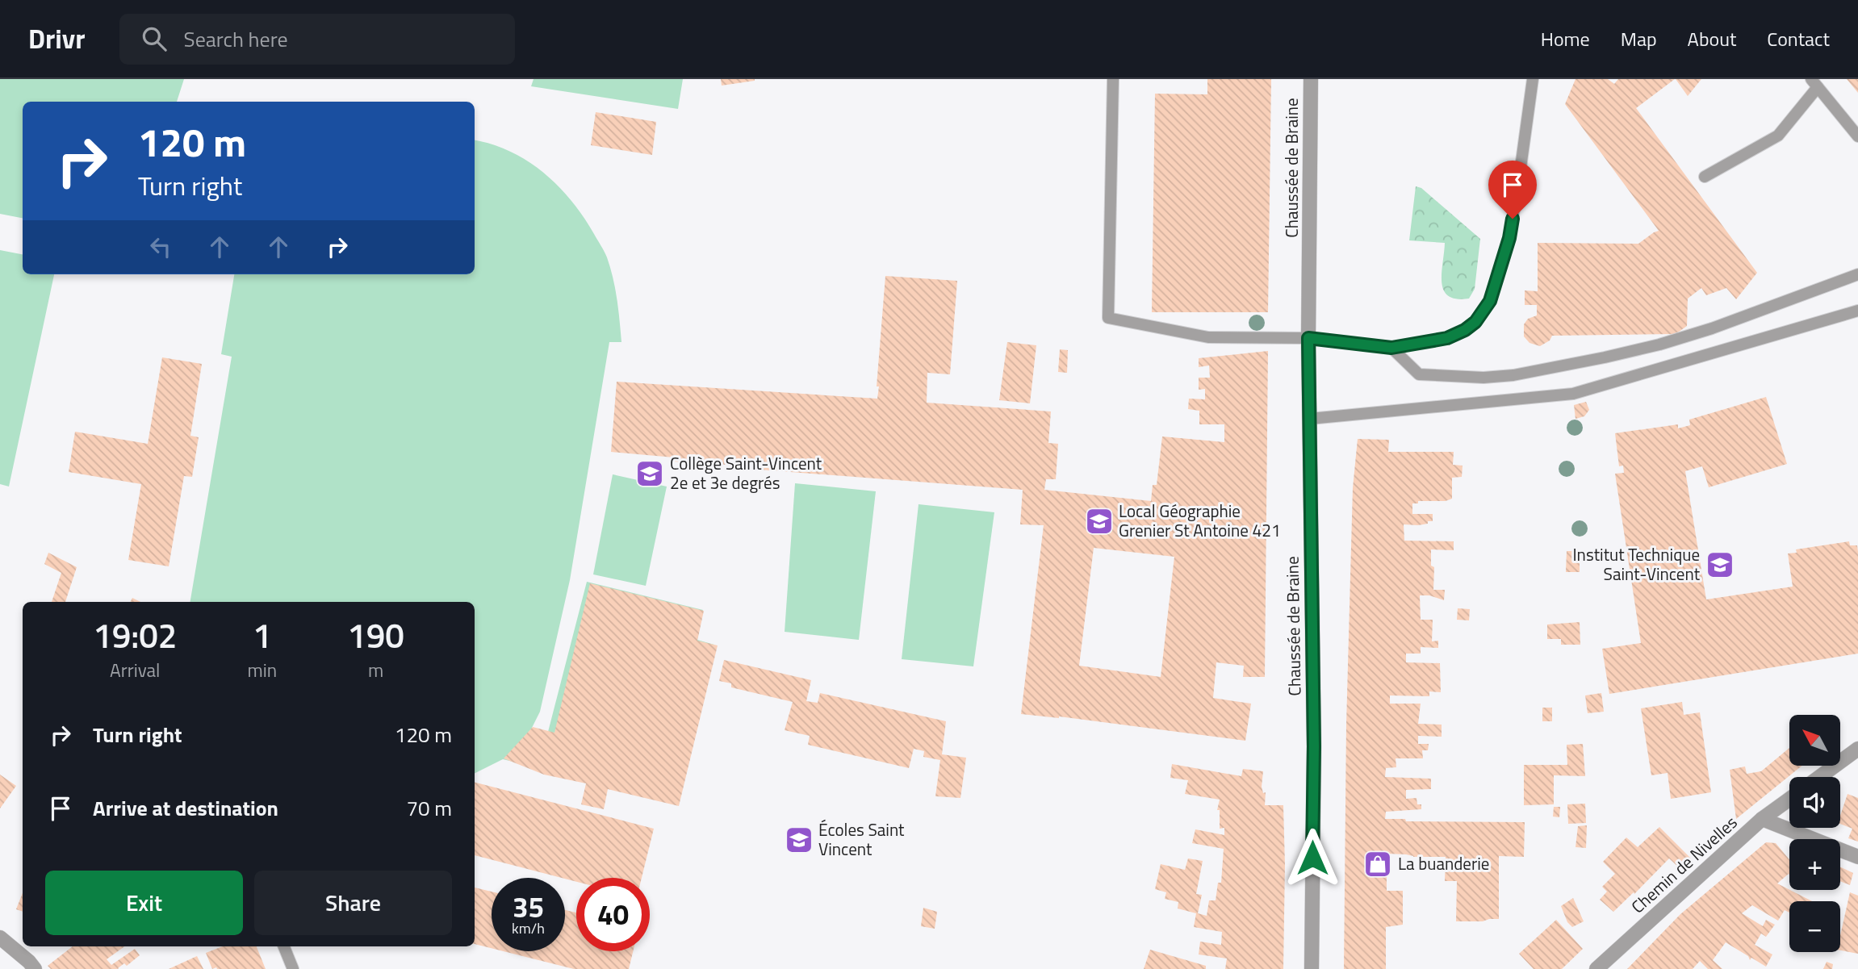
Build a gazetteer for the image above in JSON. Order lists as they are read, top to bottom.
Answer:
{
  "streets": {
    "street": ["Chaussée de Braine", "Chemin de Nivelles"]
  },
  "places": {
    "school or university": [
      "Collège Saint-Vincent 2e et 3e degrés",
      "Local Géographie Grenier St Antoine 421",
      "Institut Technique Saint-Vincent",
      "Écoles Saint Vincent"
    ],
    "shop": ["La buanderie"]
  },
  "north": "top left",
  "page": {
    "header": "Drivr",
    "search": "Search here",
    "nav": [
      "Home",
      "Map",
      "About",
      "Contact"
    ],
    "turn": ["120 m", "Turn right"],
    "eta": [
      "19:02",
      "Arrival",
      "1",
      "min",
      "190",
      "m"
    ],
    "list": [
      {
        "name": "Turn right",
        "value": "120 m"
      },
      {
        "name": "Arrive at destination",
        "value": "70 m"
      }
    ],
    "map_buttons": ["+", "−"],
    "buttons": ["Exit", "Share"],
    "speed": "35 km/h",
    "limit": "40"
  }
}
